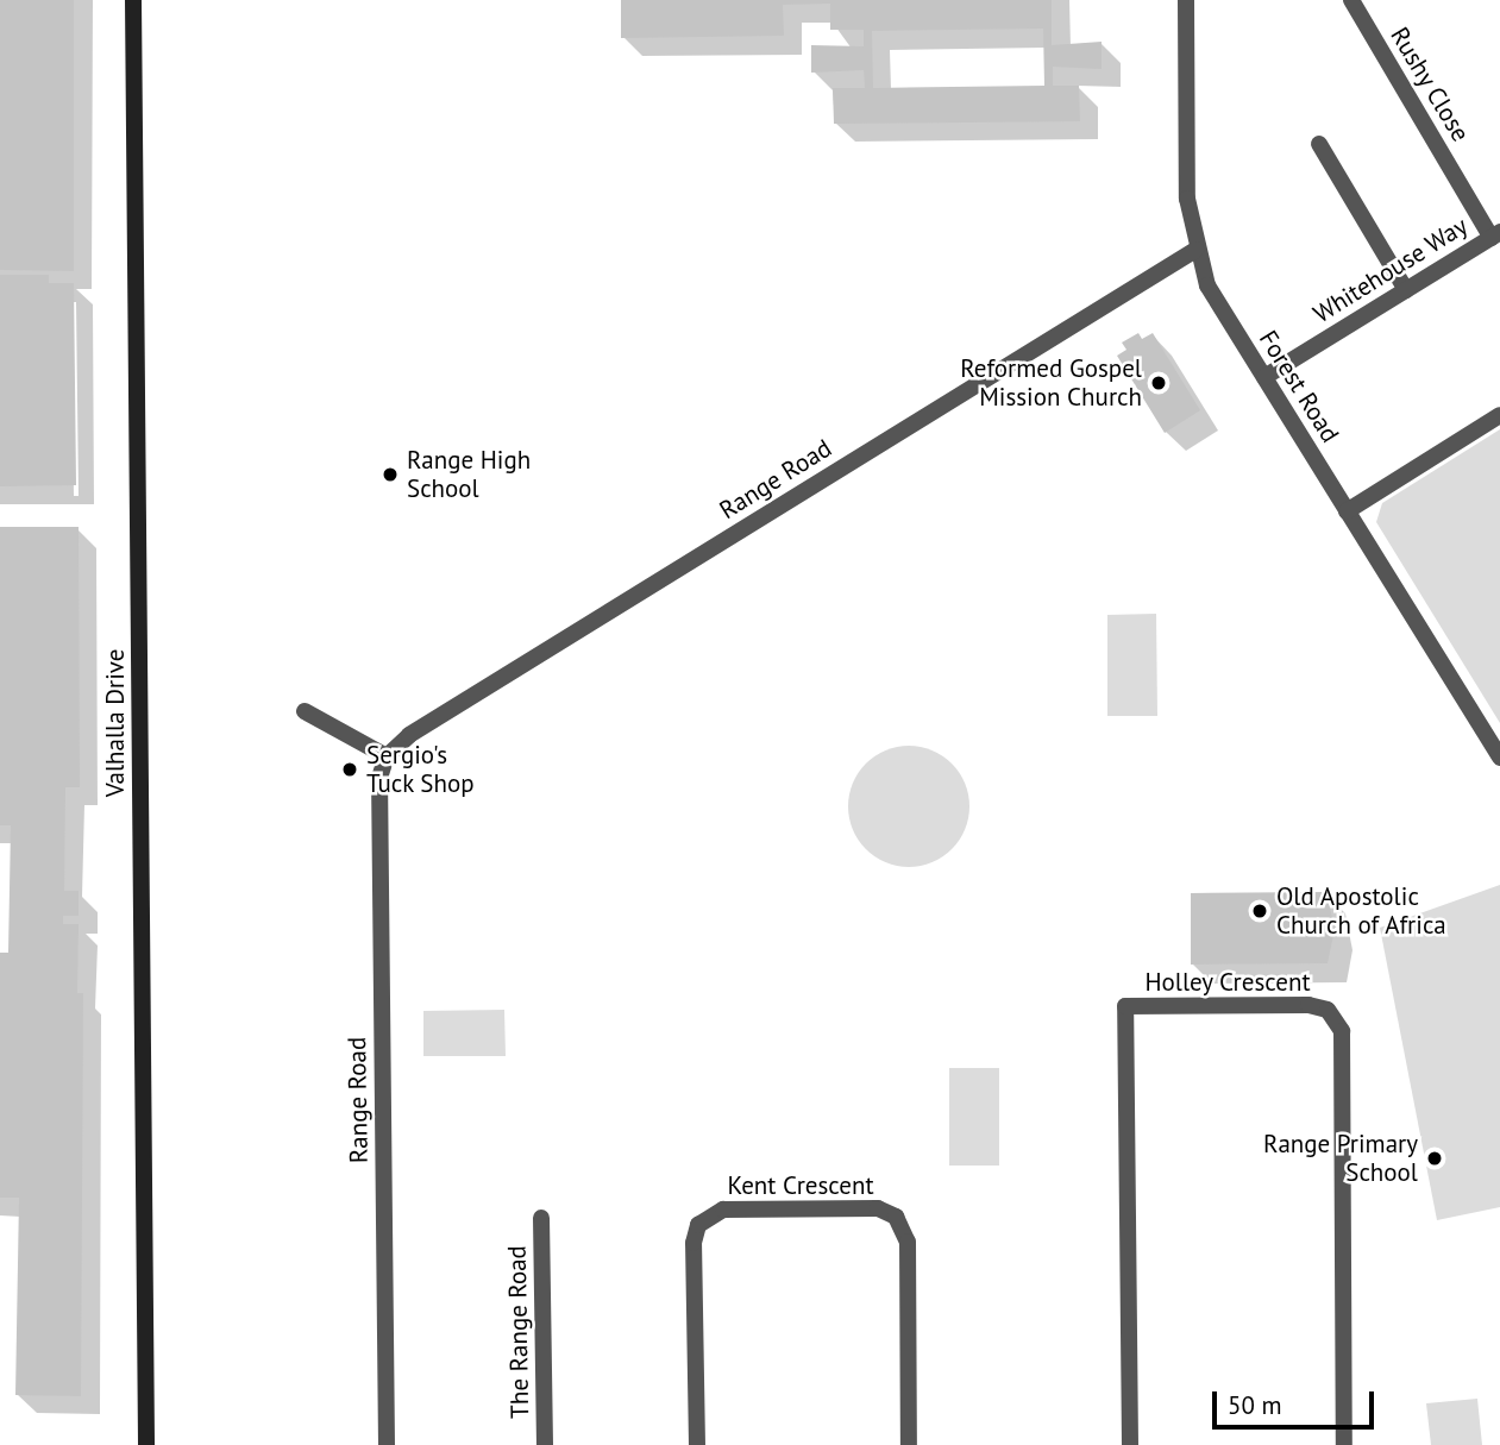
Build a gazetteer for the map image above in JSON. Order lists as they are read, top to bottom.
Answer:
{
  "streets": {
    "main road": ["Valhalla Drive"],
    "street": [
      "Rushy Close",
      "Whitehouse Way",
      "Forest Road",
      "Range Road",
      "Holley Crescent",
      "Kent Crescent",
      "The Range Road"
    ]
  },
  "crossings": [
    ["Rushy Close", "Whitehouse Way"],
    ["Whitehouse Way", "Forest Road"],
    ["Forest Road", "Range Road"]
  ],
  "places": [
    "Reformed Gospel Mission Church",
    "Range High School",
    "Sergio's Tuck Shop",
    "Old Apostolic Church of Africa",
    "Range Primary School"
  ],
  "scale_bar": "50 m"
}
